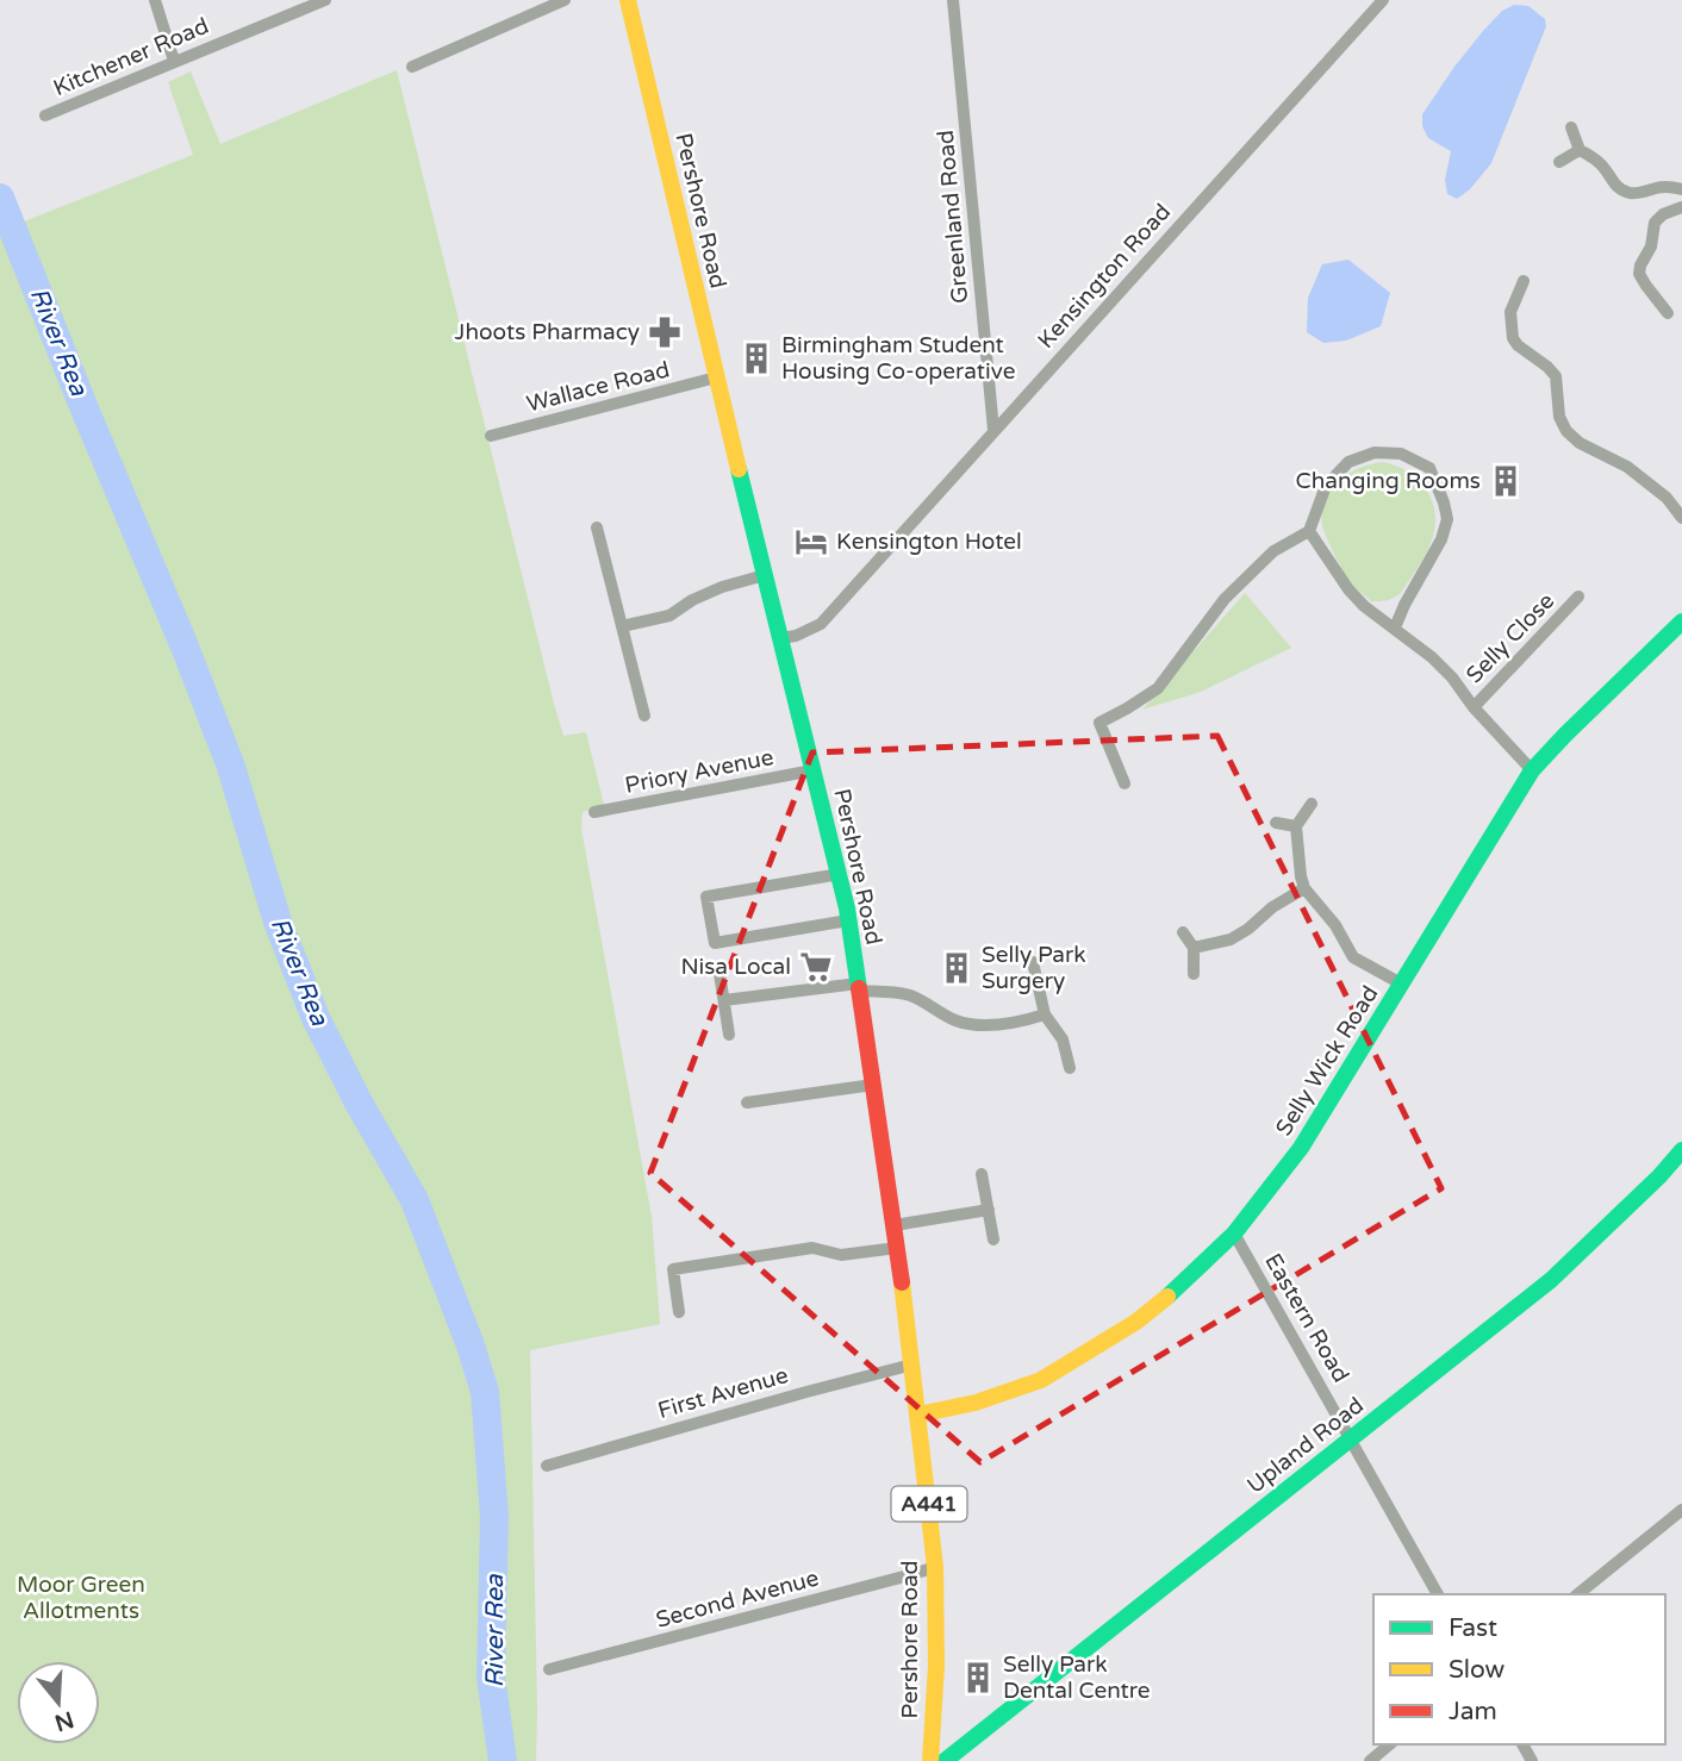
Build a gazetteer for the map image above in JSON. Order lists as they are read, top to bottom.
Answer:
{
  "streets": {
    "street": [
      "Kitchener Road",
      "Pershore Road",
      "Greenland Road",
      "Kensington Road",
      "Wallace Road",
      "Selly Close",
      "Priory Avenue",
      "Selly Wick Road",
      "Eastern Road",
      "First Avenue",
      "Upland Road",
      "A441",
      "Second Avenue"
    ]
  },
  "crossings": [
    ["Pershore Road", "Kensington Road"],
    ["Pershore Road", "Wallace Road"],
    ["Pershore Road", "Priory Avenue"],
    ["Pershore Road", "Selly Wick Road"],
    ["Pershore Road", "First Avenue"],
    ["Pershore Road", "Second Avenue"],
    ["Greenland Road", "Kensington Road"],
    ["Selly Wick Road", "Eastern Road"],
    ["Eastern Road", "Upland Road"]
  ],
  "water": ["River Rea"],
  "parks": ["Moor Green Allotments"],
  "places": {
    "pharmacy": ["Jhoots Pharmacy"],
    "building": [
      "Birmingham Student Housing Co-operative",
      "Changing Rooms",
      "Selly Park Surgery",
      "Selly Park Dental Centre"
    ],
    "hotel": ["Kensington Hotel"],
    "supermarket": ["Nisa Local"]
  },
  "legend": ["Fast", "Slow", "Jam"],
  "north": "bottom"
}
